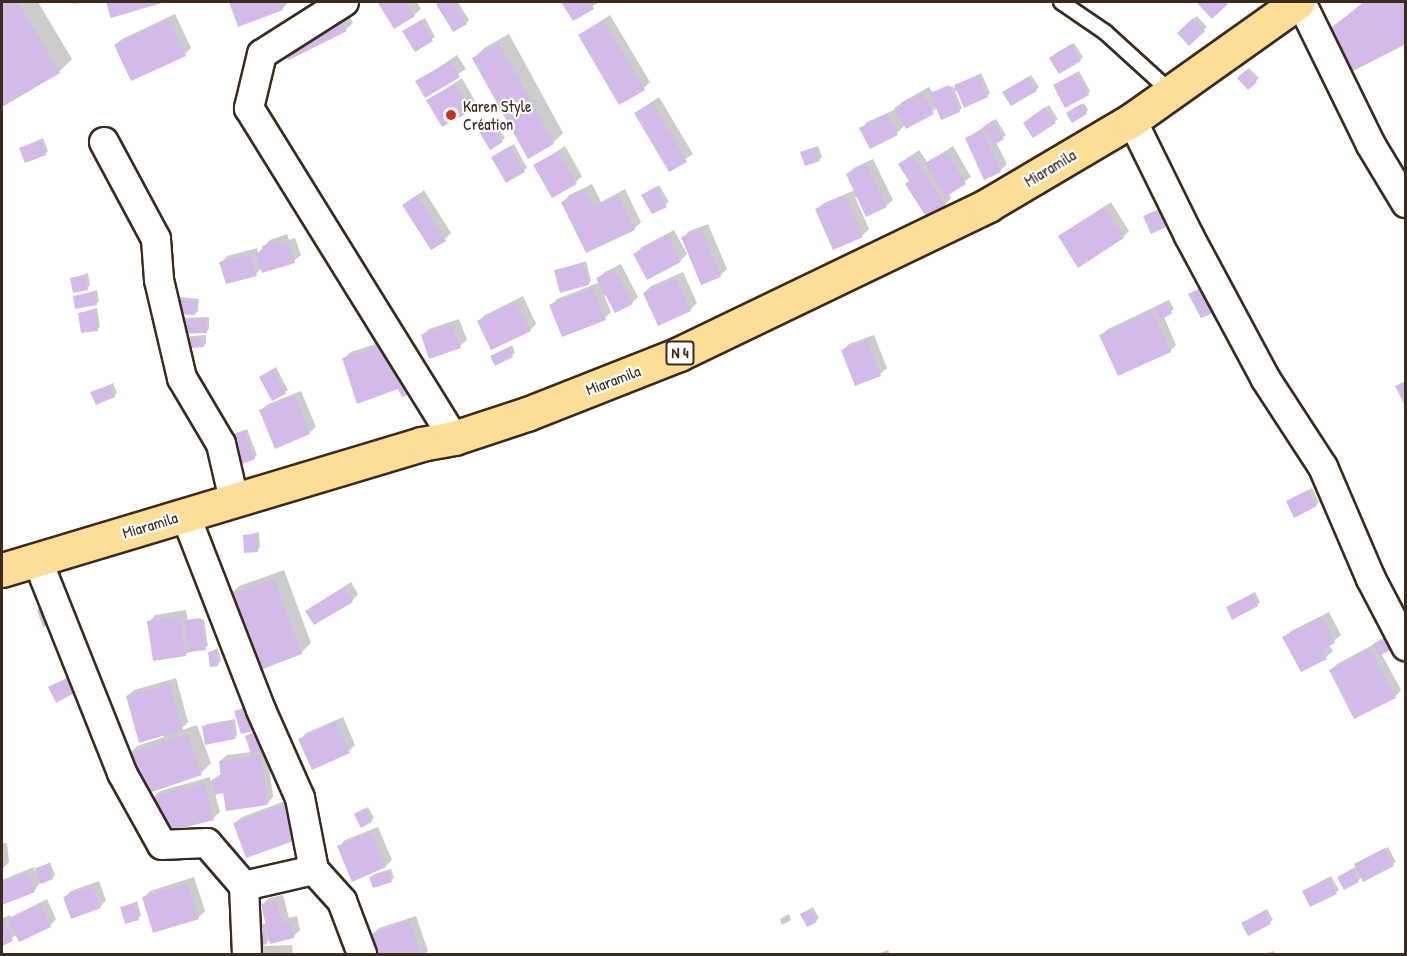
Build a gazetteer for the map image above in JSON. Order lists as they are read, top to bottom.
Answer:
{
  "streets": {
    "main road": ["Miaramila", "N 4"]
  },
  "places": ["Karen Style Création"]
}
